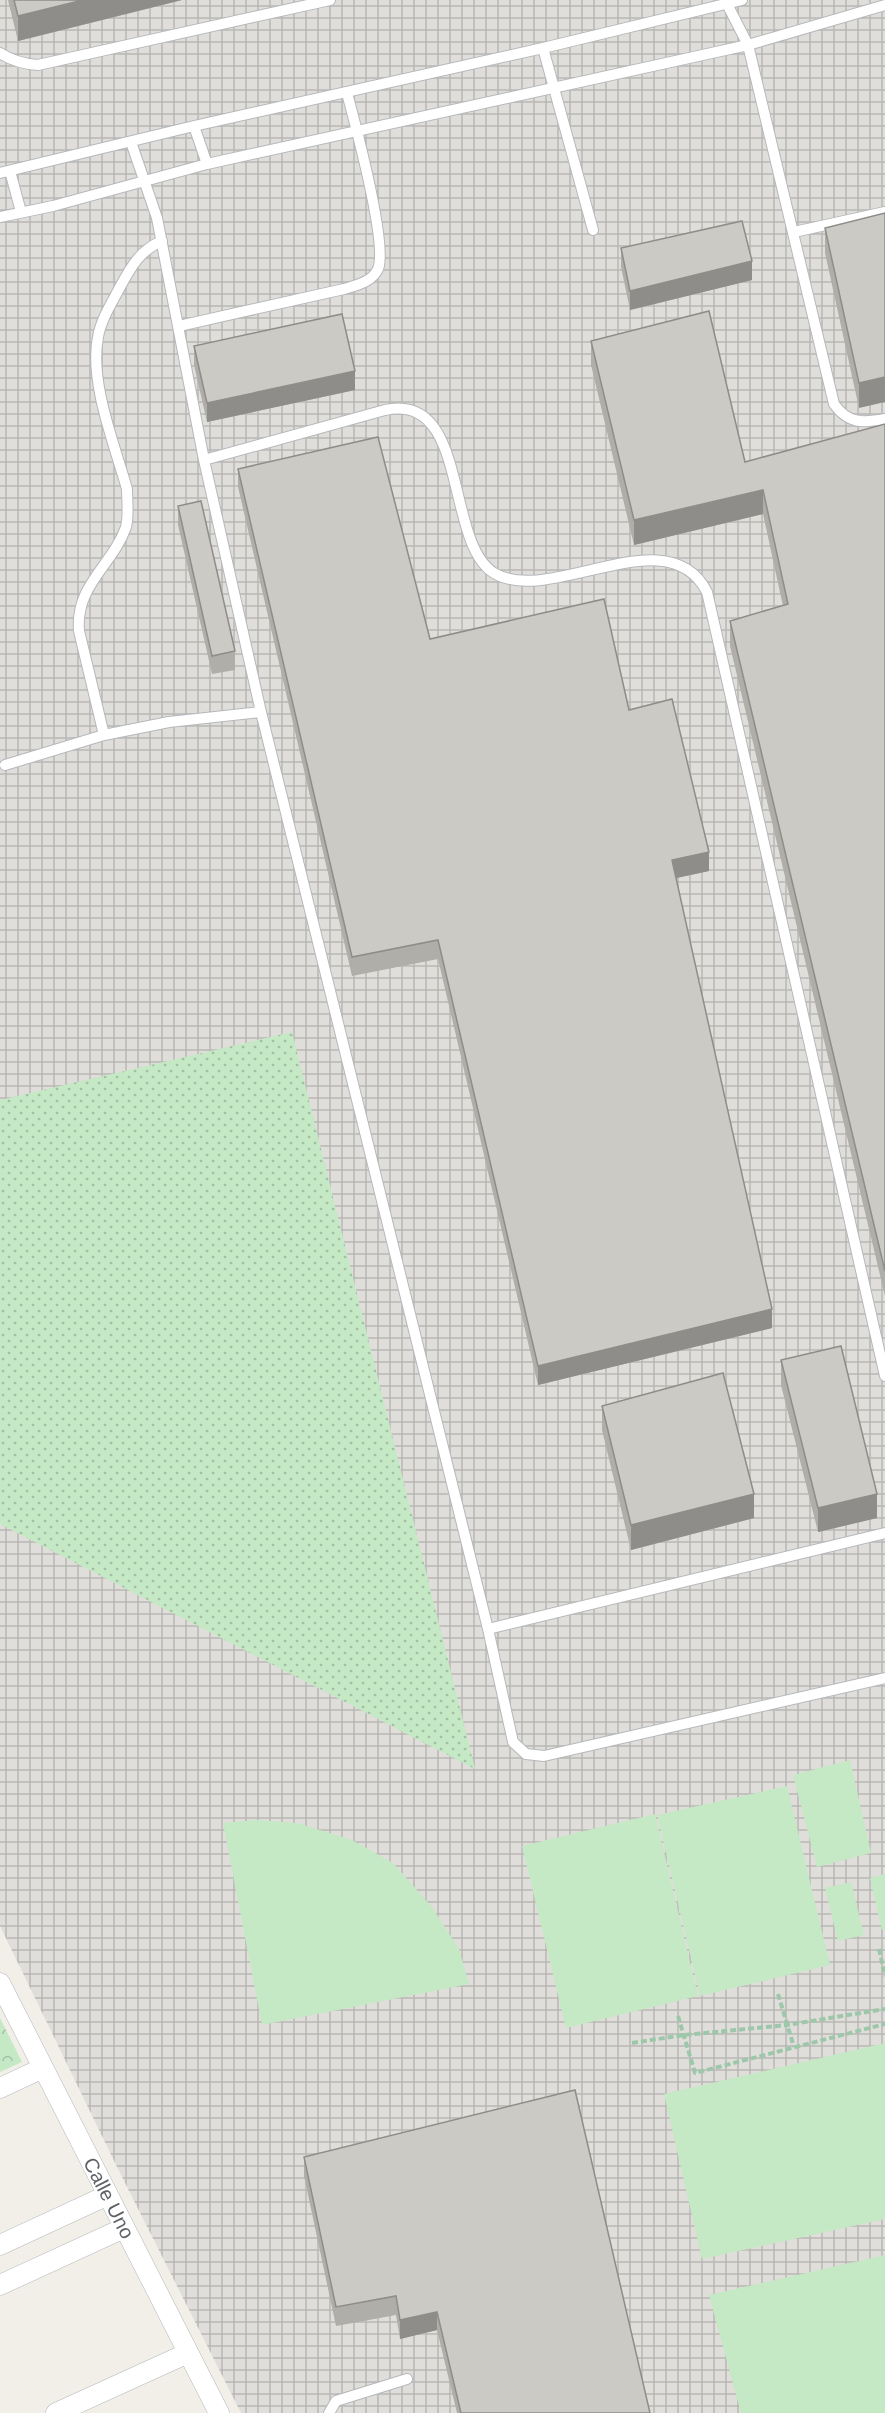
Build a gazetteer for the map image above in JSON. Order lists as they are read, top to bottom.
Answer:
{
  "streets": {
    "street": ["Calle Uno"]
  }
}
